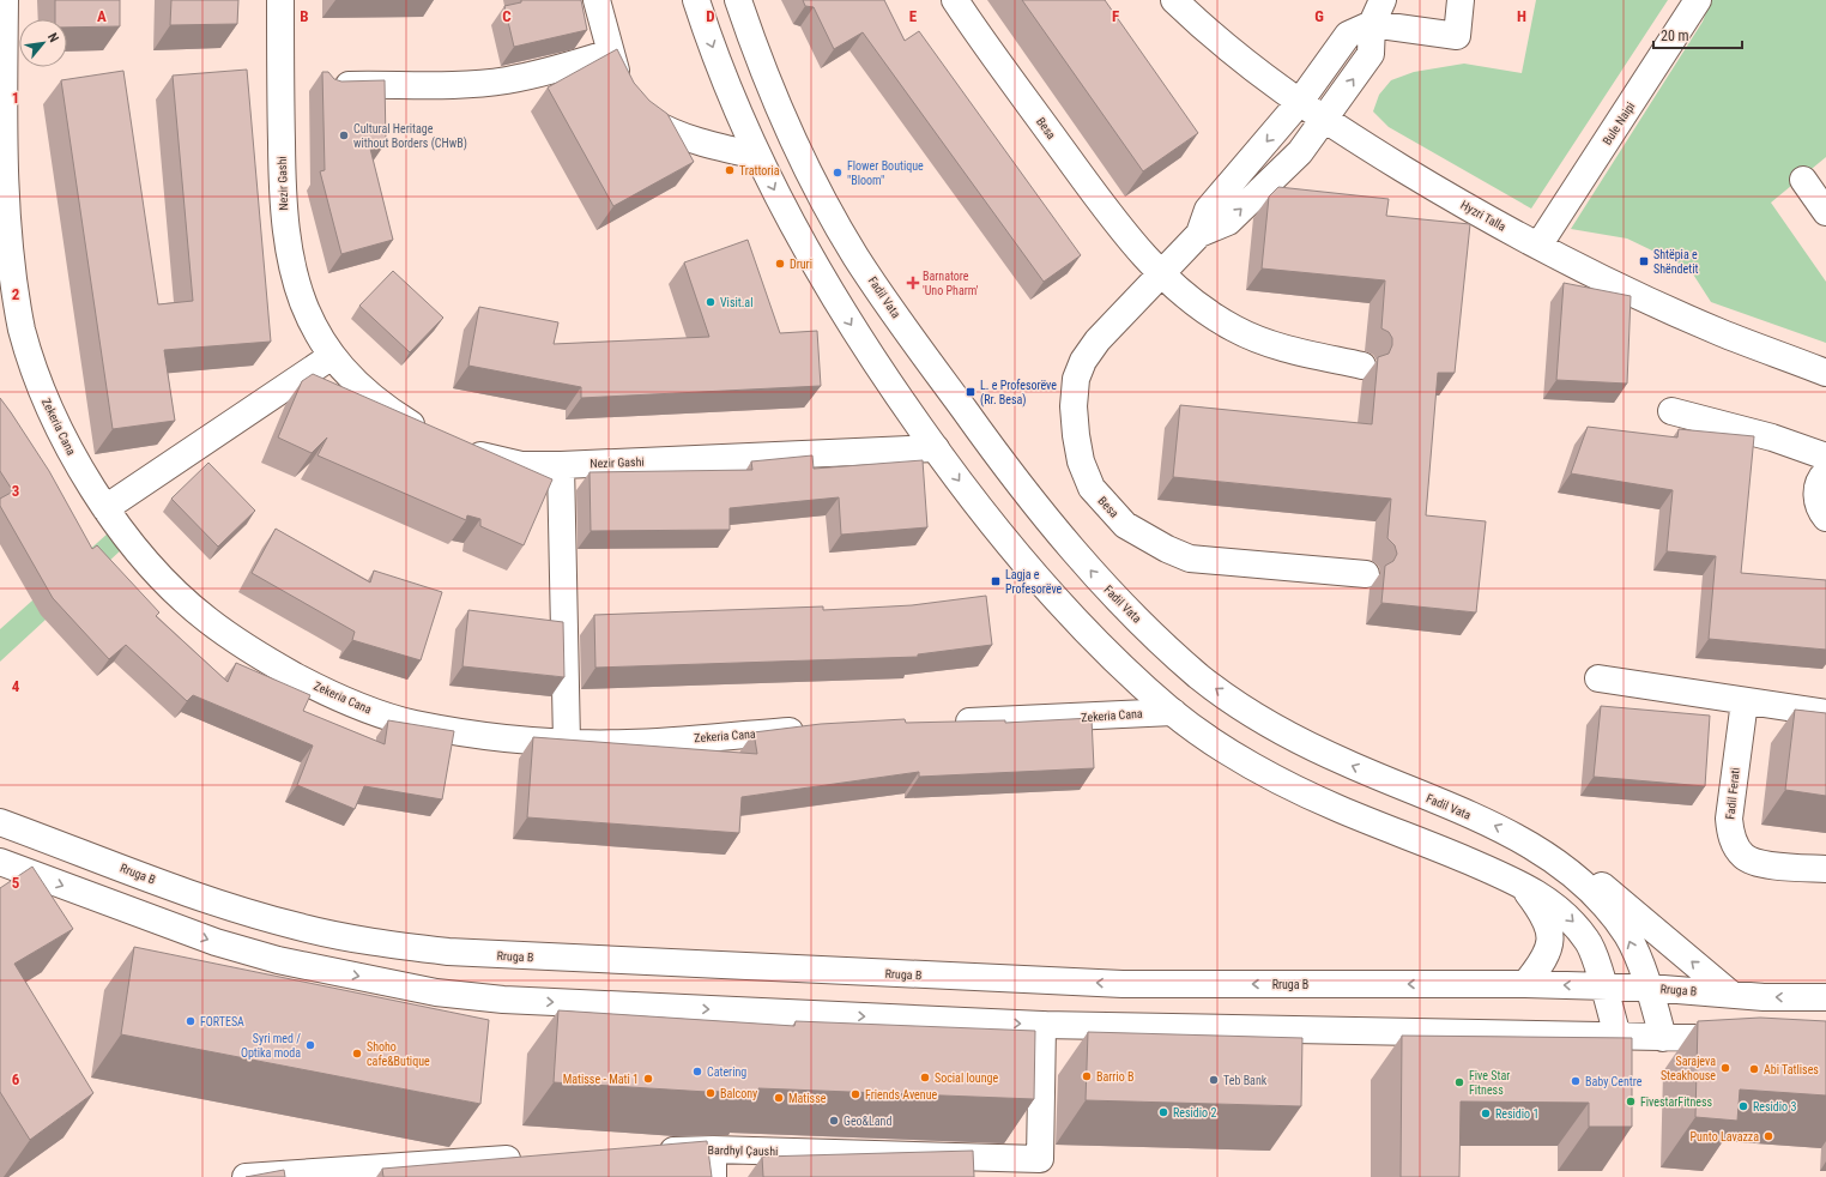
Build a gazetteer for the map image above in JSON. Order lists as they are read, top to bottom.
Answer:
{
  "streets": {
    "main road": [
      "Bule Naipi",
      "Besa",
      "Nezir Gashi",
      "Hyzri Talla",
      "Fadil Vata",
      "Zekeria Cana",
      "Fadil Ferati",
      "Rruga B",
      "Bardhyl Çaushi"
    ]
  },
  "crossings": [
    ["Bule Naipi", "Hyzri Talla"],
    ["Besa", "Hyzri Talla"],
    ["Fadil Vata", "Rruga B"]
  ],
  "places": {
    "other": [
      "Cultural Heritage without Borders (CHwB)",
      "Trattoria",
      "Flower Boutique \"Bloom\"",
      "Druri",
      "Visit.al",
      "FORTESA",
      "Syri med / Optika moda",
      "Shoho cafe&Butique",
      "Sarajeva Steakhouse",
      "Abi Tatlises",
      "Catering",
      "Barrio B",
      "Social lounge",
      "Matisse - Mati 1",
      "Teb Bank",
      "Baby Centre",
      "Five Star Fitness",
      "Balcony",
      "Friends Avenue",
      "Matisse",
      "FivestarFitness",
      "Residio 3",
      "Residio 2",
      "Residio 1",
      "Geo&Land",
      "Punto Lavazza"
    ],
    "transit": ["Shtëpia e Shëndetit", "L. e Profesorëve (Rr. Besa)", "Lagja e Profesorëve"],
    "health": ["Barnatore 'Uno Pharm'"]
  },
  "scale_bar": "20 m",
  "north": "top right",
  "grid": {
    "columns": [
      "A",
      "B",
      "C",
      "D",
      "E",
      "F",
      "G",
      "H"
    ],
    "rows": [
      "1",
      "2",
      "3",
      "4",
      "5",
      "6"
    ]
  }
}
